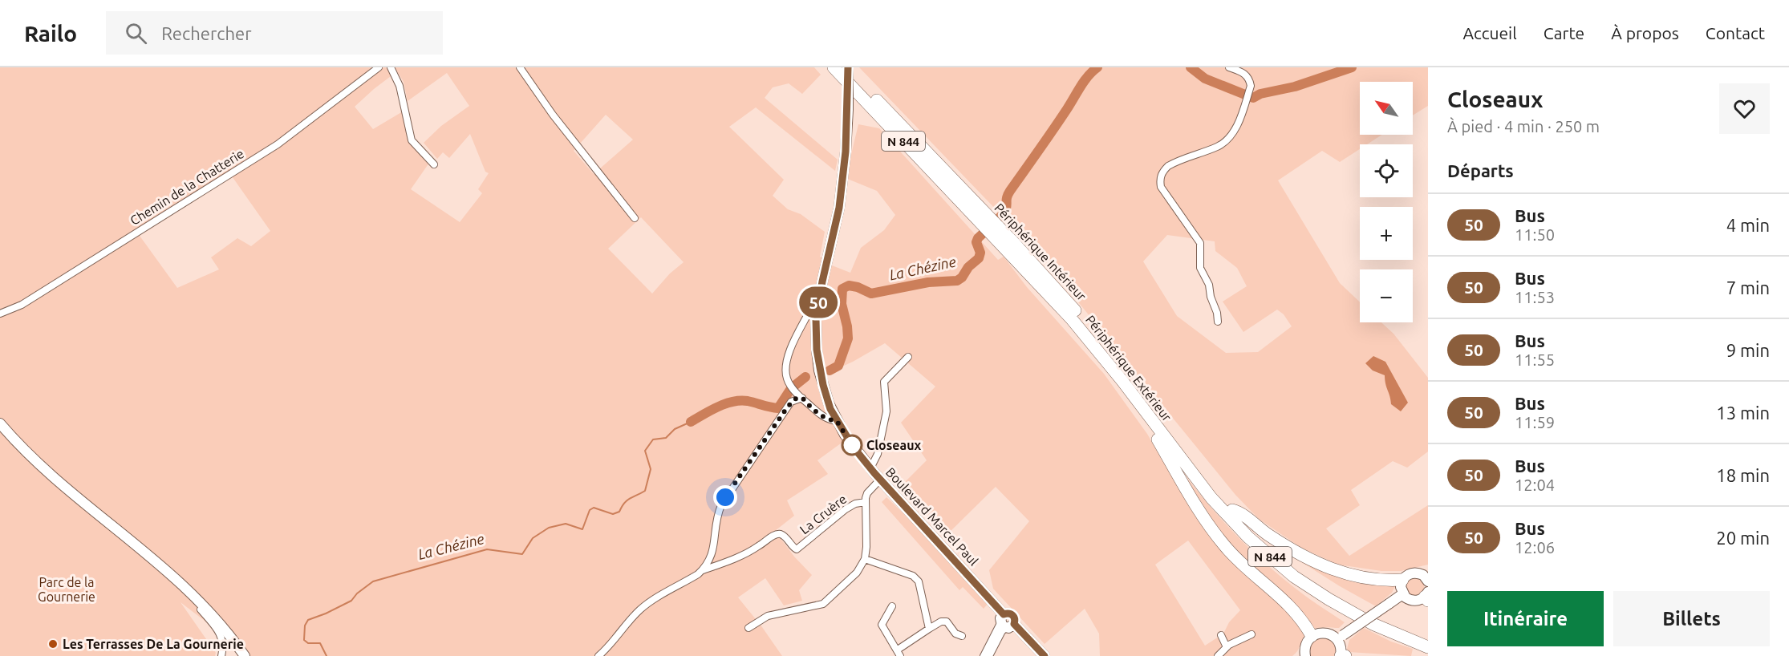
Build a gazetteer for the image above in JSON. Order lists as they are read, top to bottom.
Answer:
{
  "streets": {
    "highway": ["N 844", "Périphérique Intérieur", "Périphérique Extérieur"],
    "street": ["Chemin de la Chatterie", "La Cruère", "Boulevard Marcel Paul"]
  },
  "crossings": [
    ["N 844", "Périphérique Intérieur"],
    ["Périphérique Intérieur", "Périphérique Extérieur"],
    ["Périphérique Intérieur", "Boulevard Marcel Paul"]
  ],
  "water": ["La Chézine"],
  "parks": ["Parc de la Gournerie"],
  "places": ["Closeaux", "Les Terrasses De La Gournerie"],
  "lines": ["bus line 50"],
  "north": "top left",
  "page": {
    "header": "Railo",
    "search": "Rechercher",
    "nav": [
      "Accueil",
      "Carte",
      "À propos",
      "Contact"
    ],
    "on_map": "50",
    "heading": [
      ["Closeaux", "À pied · 4 min · 250 m"],
      "Départs"
    ],
    "map_buttons": ["+", "−"],
    "list": [
      {
        "mark": "50",
        "name": "Bus",
        "note": "11:50",
        "value": "4 min"
      },
      {
        "mark": "50",
        "name": "Bus",
        "note": "11:53",
        "value": "7 min"
      },
      {
        "mark": "50",
        "name": "Bus",
        "note": "11:55",
        "value": "9 min"
      },
      {
        "mark": "50",
        "name": "Bus",
        "note": "11:59",
        "value": "13 min"
      },
      {
        "mark": "50",
        "name": "Bus",
        "note": "12:04",
        "value": "18 min"
      },
      {
        "mark": "50",
        "name": "Bus",
        "note": "12:06",
        "value": "20 min"
      }
    ],
    "buttons": ["Itinéraire", "Billets"]
  }
}
